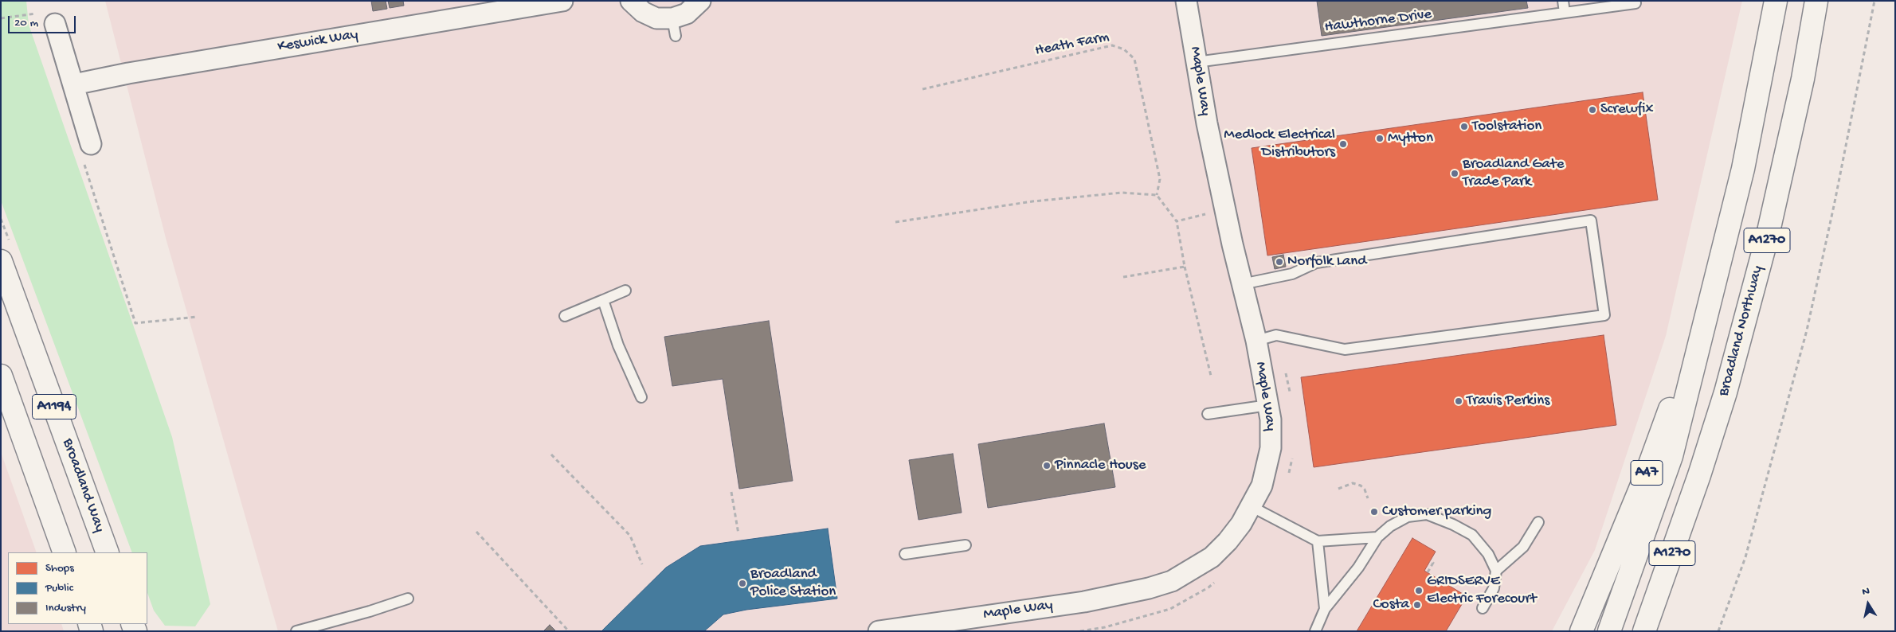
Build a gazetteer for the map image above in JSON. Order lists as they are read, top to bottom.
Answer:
{
  "streets": {
    "highway": [
      "A1270",
      "Broadland Northway",
      "A1194",
      "A47",
      "Broadland Way"
    ],
    "street": ["Keswick Way", "Maple Way"],
    "lane": ["Hawthorne Drive"],
    "path": ["Heath Farm"]
  },
  "crossings": [
    ["Hawthorne Drive", "Maple Way"],
    ["A1270", "A47"]
  ],
  "places": [
    "Screwfix",
    "Toolstation",
    "Mytton",
    "Medlock Electrical Distributors",
    "Broadland Gate Trade Park",
    "Norfolk Land",
    "Travis Perkins",
    "Pinnacle House",
    "Customer parking",
    "Broadland Police Station",
    "GRIDSERVE Electric Forecourt",
    "Costa"
  ],
  "legend": ["Shops", "Public", "Industry"],
  "scale_bar": "20 m",
  "north": "top"
}
